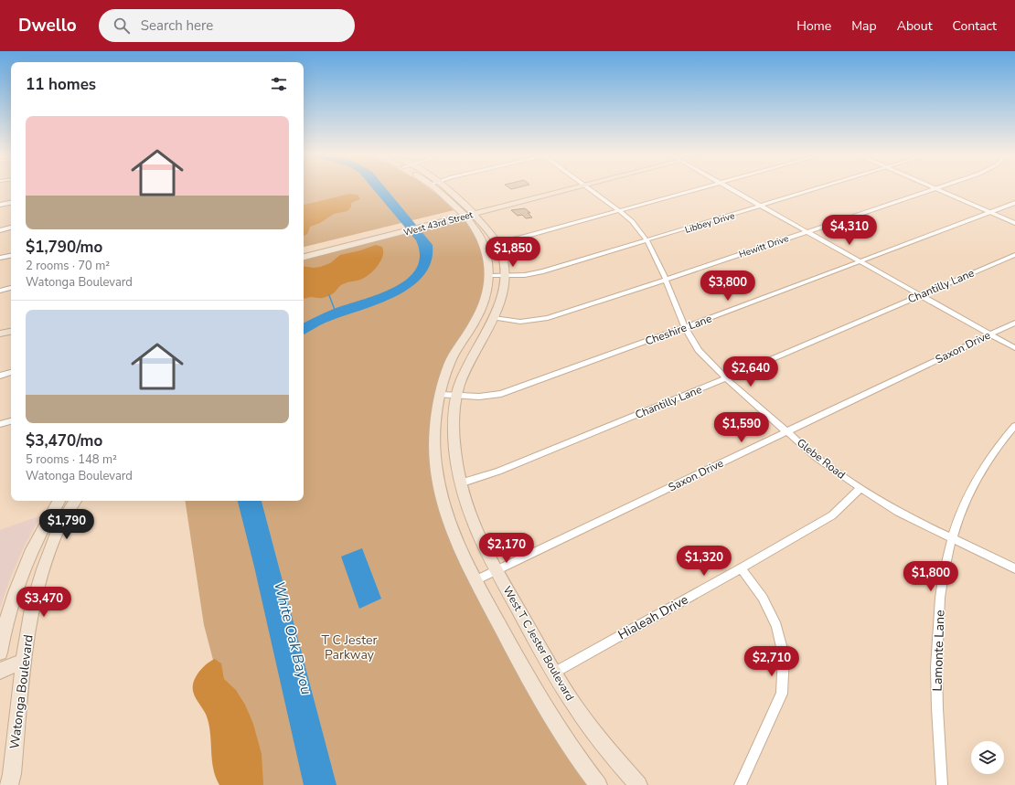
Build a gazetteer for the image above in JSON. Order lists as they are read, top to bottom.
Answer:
{
  "streets": {
    "main road": ["West 43rd Street", "West T C Jester Boulevard", "Watonga Boulevard"],
    "street": [
      "Libbey Drive",
      "Hewitt Drive",
      "Chantilly Lane",
      "Cheshire Lane",
      "Saxon Drive",
      "Glebe Road",
      "Hialeah Drive",
      "Lamonte Lane"
    ]
  },
  "crossings": [
    ["Libbey Drive", "Glebe Road"],
    ["Libbey Drive", "West T C Jester Boulevard"],
    ["West 43rd Street", "West T C Jester Boulevard"],
    ["Hewitt Drive", "Glebe Road"],
    ["Hewitt Drive", "West T C Jester Boulevard"],
    ["Chantilly Lane", "Glebe Road"],
    ["Chantilly Lane", "West T C Jester Boulevard"],
    ["Cheshire Lane", "Glebe Road"],
    ["Cheshire Lane", "West T C Jester Boulevard"],
    ["Saxon Drive", "Glebe Road"],
    ["Saxon Drive", "West T C Jester Boulevard"],
    ["Glebe Road", "Hialeah Drive"],
    ["Glebe Road", "Lamonte Lane"],
    ["Hialeah Drive", "West T C Jester Boulevard"]
  ],
  "water": ["White Oak Bayou"],
  "parks": ["T C Jester Parkway"],
  "page": {
    "header": "Dwello",
    "search": "Search here",
    "nav": [
      "Home",
      "Map",
      "About",
      "Contact"
    ],
    "heading": "11 homes",
    "list": [
      {
        "name": "$1,790/mo",
        "note": "2 rooms · 70 m² · Watonga Boulevard"
      },
      {
        "name": "$3,470/mo",
        "note": "5 rooms · 148 m² · Watonga Boulevard"
      }
    ],
    "price": [
      "$4,310",
      "$1,850",
      "$3,800",
      "$2,640",
      "$1,590",
      "$1,790",
      "$2,170",
      "$1,320",
      "$1,800",
      "$3,470",
      "$2,710"
    ]
  }
}
